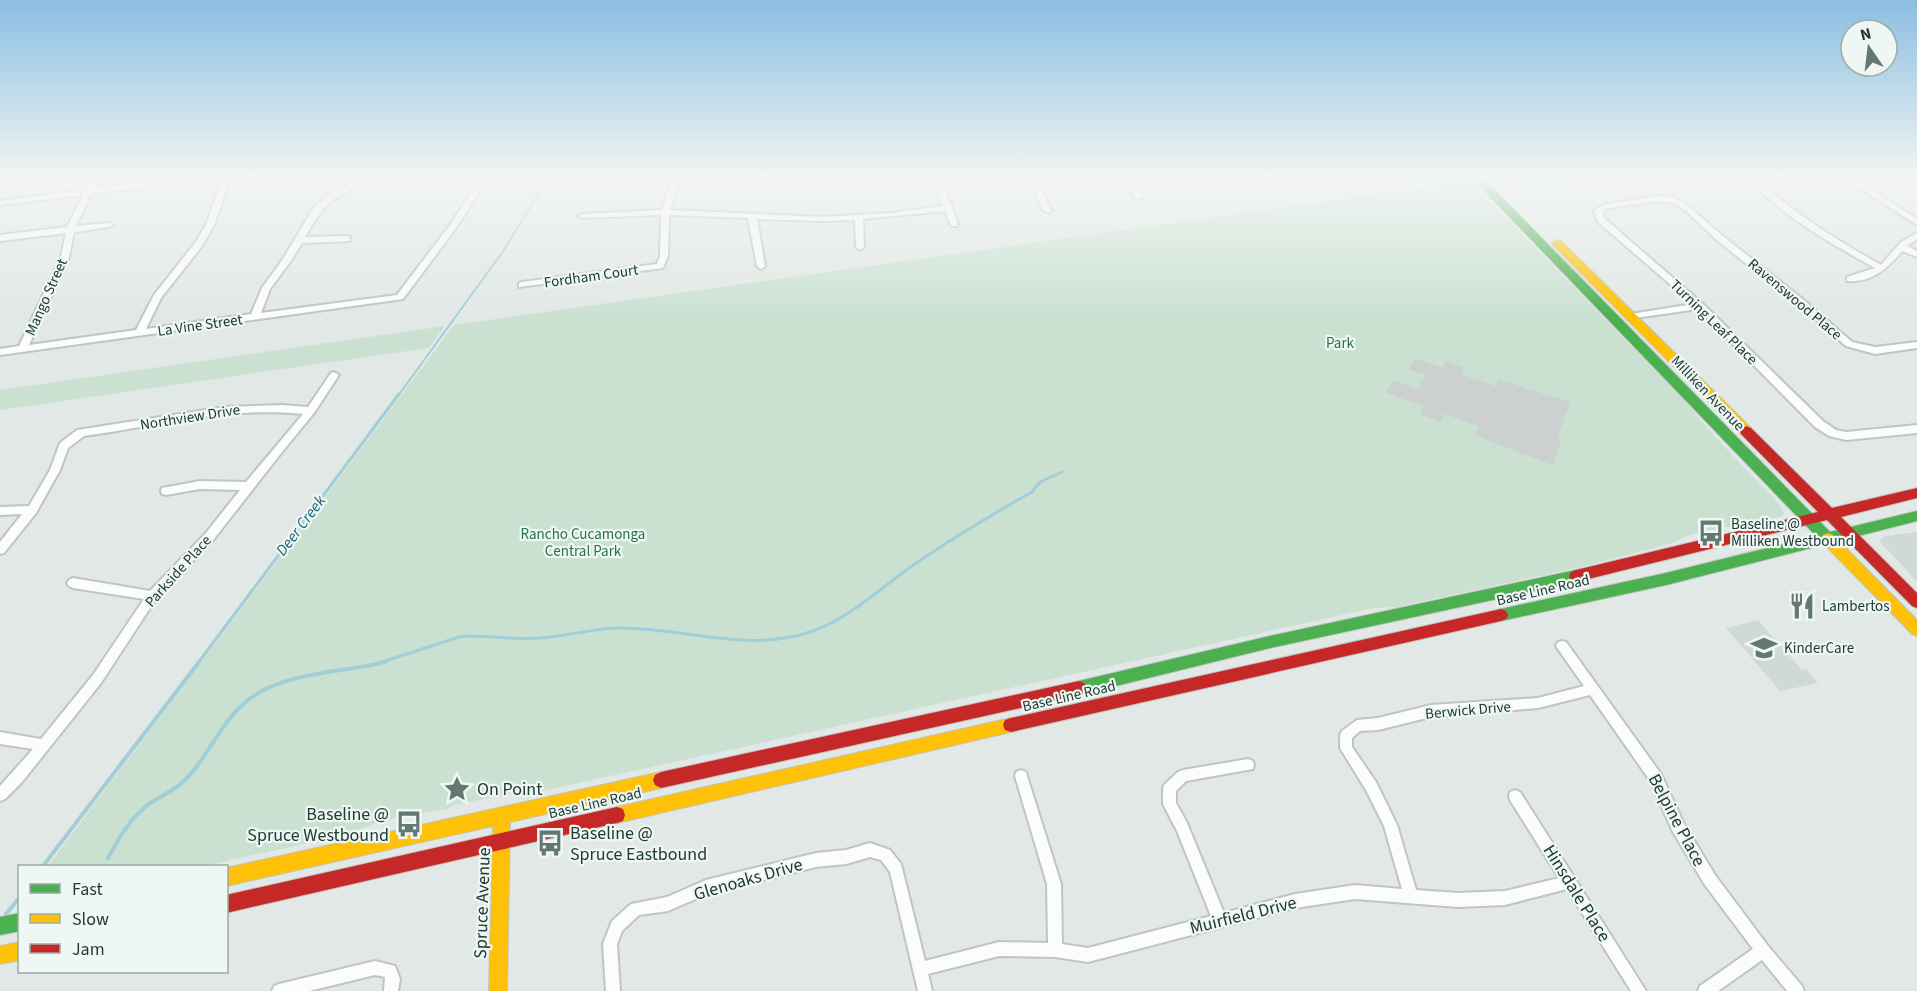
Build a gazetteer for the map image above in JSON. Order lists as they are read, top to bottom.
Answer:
{
  "streets": {
    "main road": ["Milliken Avenue", "Base Line Road", "Spruce Avenue"],
    "street": [
      "Fordham Court",
      "Mango Street",
      "Ravenswood Place",
      "Turning Leaf Place",
      "La Vine Street",
      "Northview Drive",
      "Parkside Place",
      "Berwick Drive",
      "Belpine Place",
      "Glenoaks Drive",
      "Hinsdale Place",
      "Muirfield Drive"
    ]
  },
  "crossings": [
    ["Mango Street", "La Vine Street"],
    ["Milliken Avenue", "Base Line Road"],
    ["Northview Drive", "Parkside Place"],
    ["Base Line Road", "Spruce Avenue"],
    ["Berwick Drive", "Belpine Place"],
    ["Berwick Drive", "Muirfield Drive"],
    ["Glenoaks Drive", "Muirfield Drive"],
    ["Hinsdale Place", "Muirfield Drive"]
  ],
  "water": ["Deer Creek"],
  "parks": ["Park", "Rancho Cucamonga Central Park"],
  "places": {
    "bus stop": ["Baseline @ Milliken Westbound", "Baseline @ Spruce Westbound", "Baseline @ Spruce Eastbound"],
    "restaurant": ["Lambertos"],
    "school or university": ["KinderCare"],
    "place": ["On Point"]
  },
  "legend": ["Fast", "Slow", "Jam"],
  "north": "top"
}
